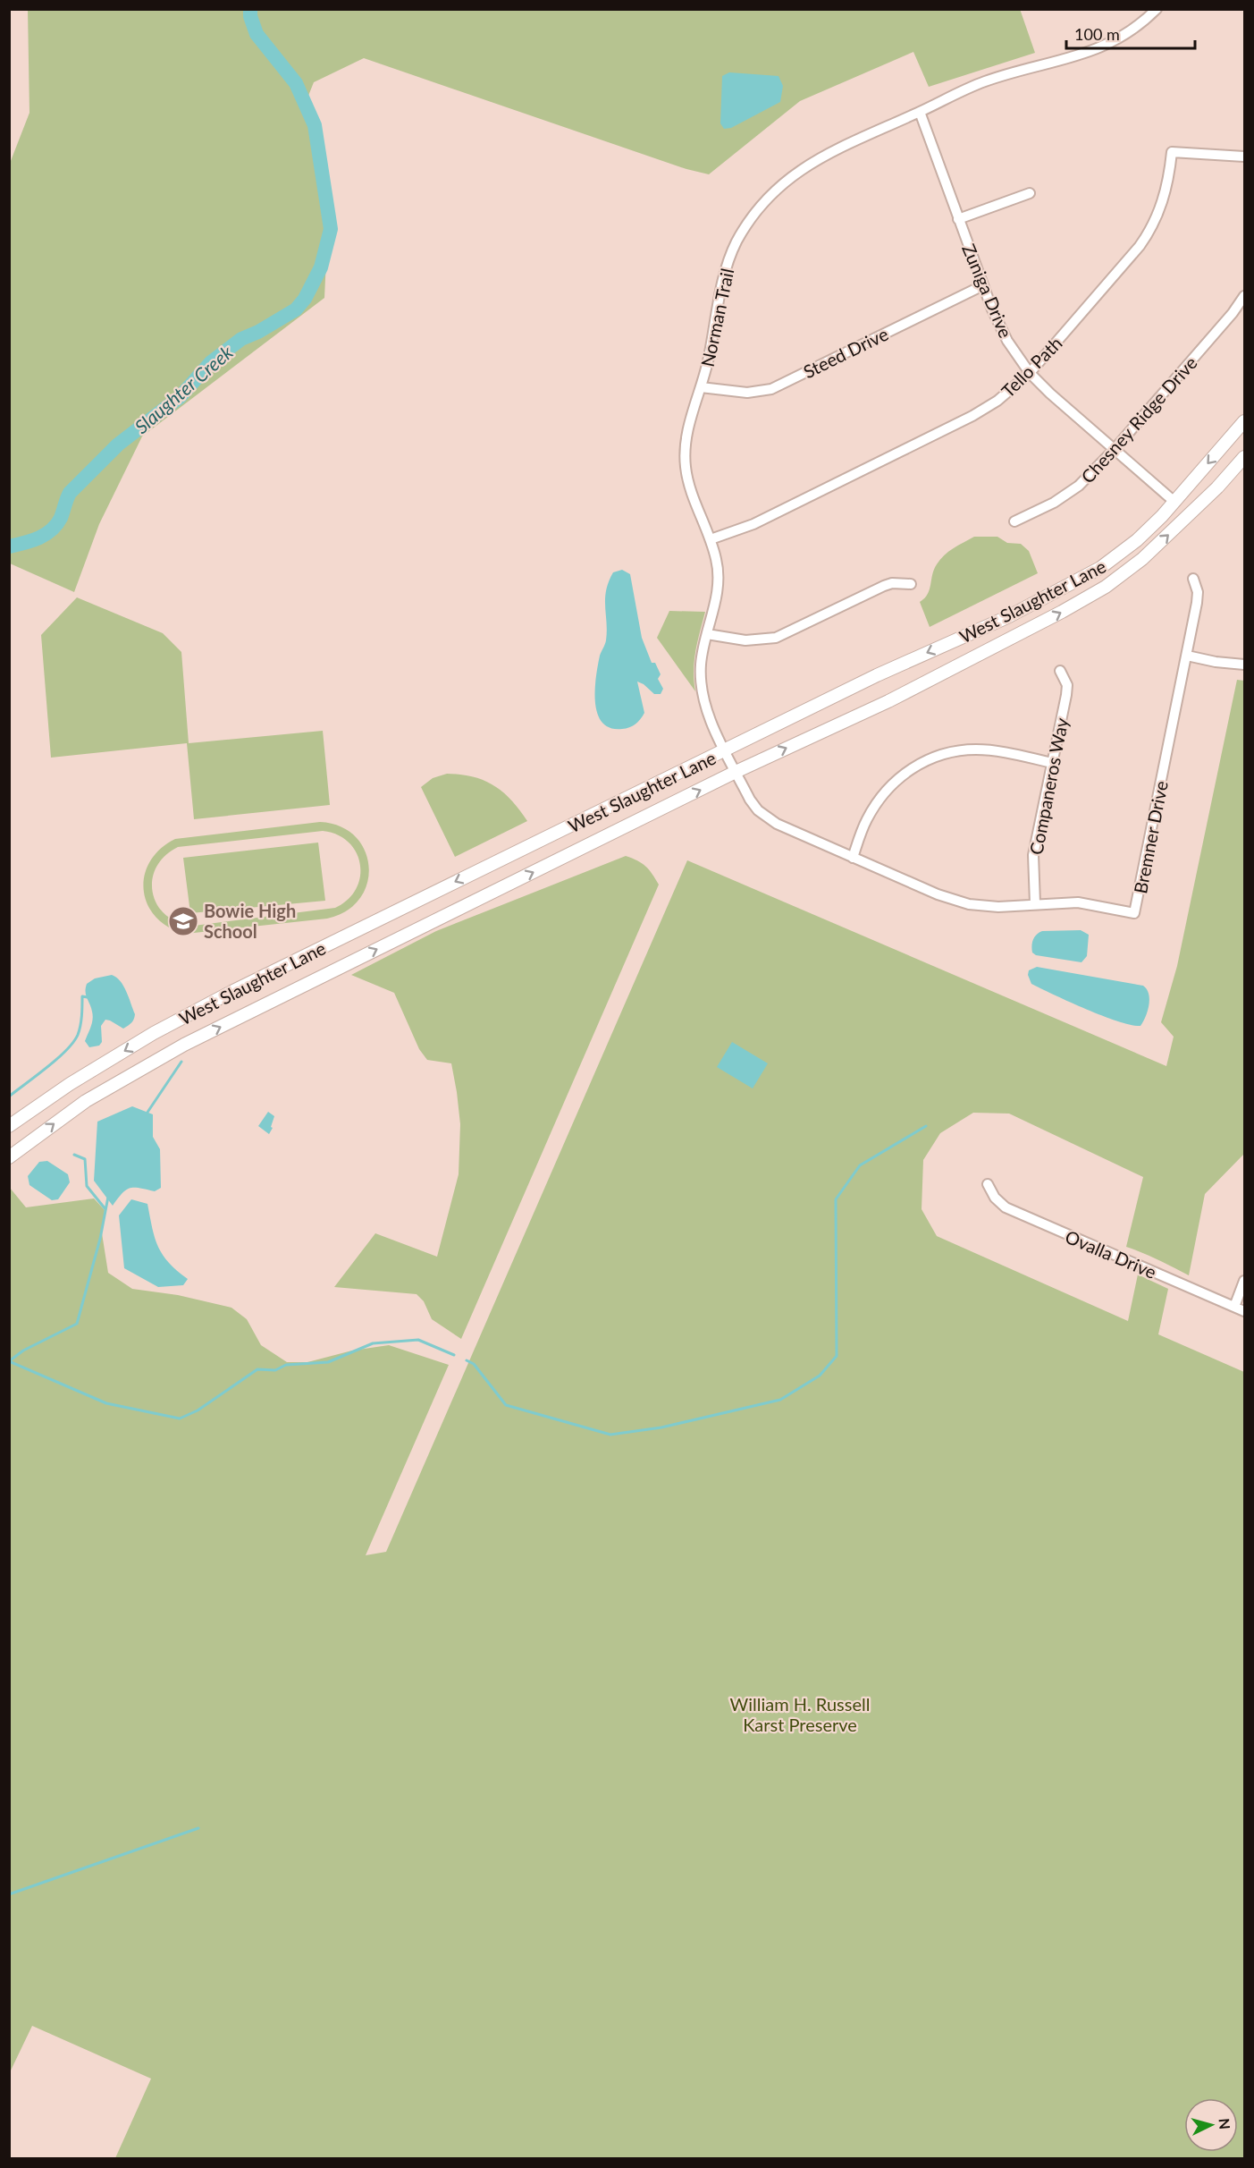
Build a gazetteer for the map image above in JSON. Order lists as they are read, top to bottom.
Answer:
{
  "streets": {
    "main road": ["West Slaughter Lane"],
    "street": [
      "Zuniga Drive",
      "Norman Trail",
      "Steed Drive",
      "Tello Path",
      "Chesney Ridge Drive",
      "Companeros Way",
      "Bremner Drive",
      "Ovalla Drive"
    ]
  },
  "crossings": [
    ["Zuniga Drive", "Norman Trail"],
    ["Zuniga Drive", "Steed Drive"],
    ["Zuniga Drive", "Tello Path"],
    ["Zuniga Drive", "Chesney Ridge Drive"],
    ["Zuniga Drive", "West Slaughter Lane"],
    ["Norman Trail", "Steed Drive"],
    ["Norman Trail", "Tello Path"],
    ["Norman Trail", "West Slaughter Lane"],
    ["Norman Trail", "Bremner Drive"],
    ["West Slaughter Lane", "Bremner Drive"],
    ["Companeros Way", "Bremner Drive"]
  ],
  "water": ["Slaughter Creek"],
  "parks": ["William H. Russell Karst Preserve"],
  "places": {
    "school or university": ["Bowie High School"]
  },
  "scale_bar": "100 m",
  "north": "right"
}
